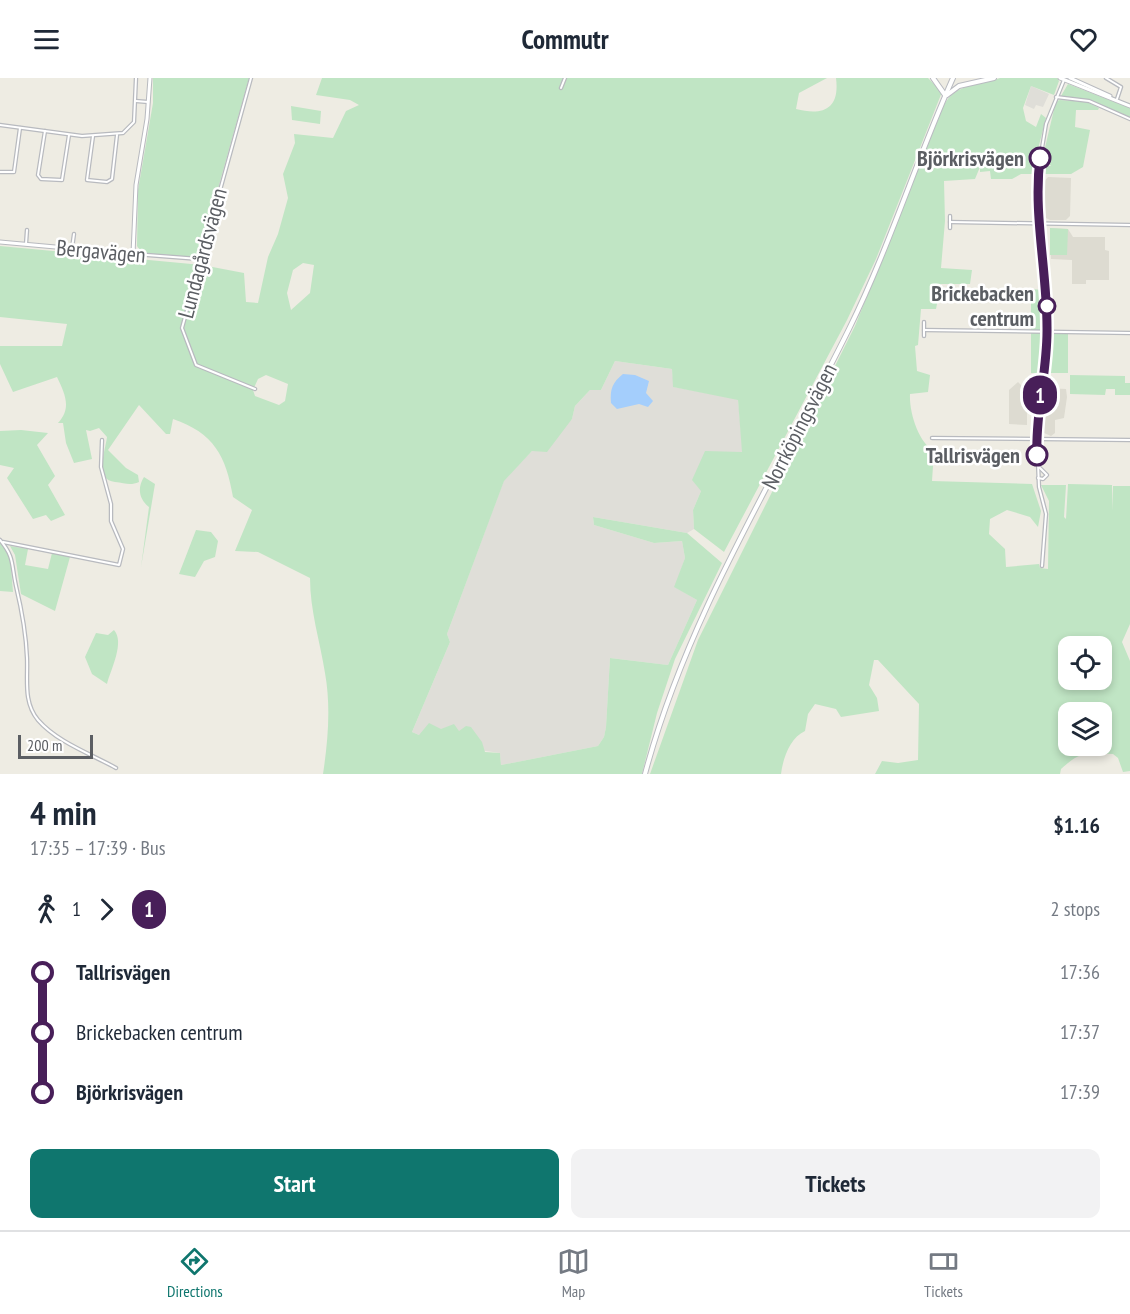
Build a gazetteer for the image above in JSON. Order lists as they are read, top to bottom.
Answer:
{
  "streets": {
    "main road": ["Norrköpingsvägen"],
    "street": ["Bergavägen", "Lundagårdsvägen"]
  },
  "crossings": [
    ["Bergavägen", "Lundagårdsvägen"]
  ],
  "places": ["Björkrisvägen", "Brickebacken centrum", "Tallrisvägen"],
  "lines": ["bus line 1"],
  "scale_bar": "200 m",
  "page": {
    "header": "Commutr",
    "on_map": "1",
    "scale": "200 m",
    "heading": ["4 min", "17:35 – 17:39 · Bus", "$1.16"],
    "legs": ["1", "1", "2 stops"],
    "list": [
      {
        "name": "Tallrisvägen",
        "value": "17:36"
      },
      {
        "name": "Brickebacken centrum",
        "value": "17:37"
      },
      {
        "name": "Björkrisvägen",
        "value": "17:39"
      }
    ],
    "buttons": ["Start", "Tickets"],
    "tabs": ["Directions", "Map", "Tickets"]
  }
}
